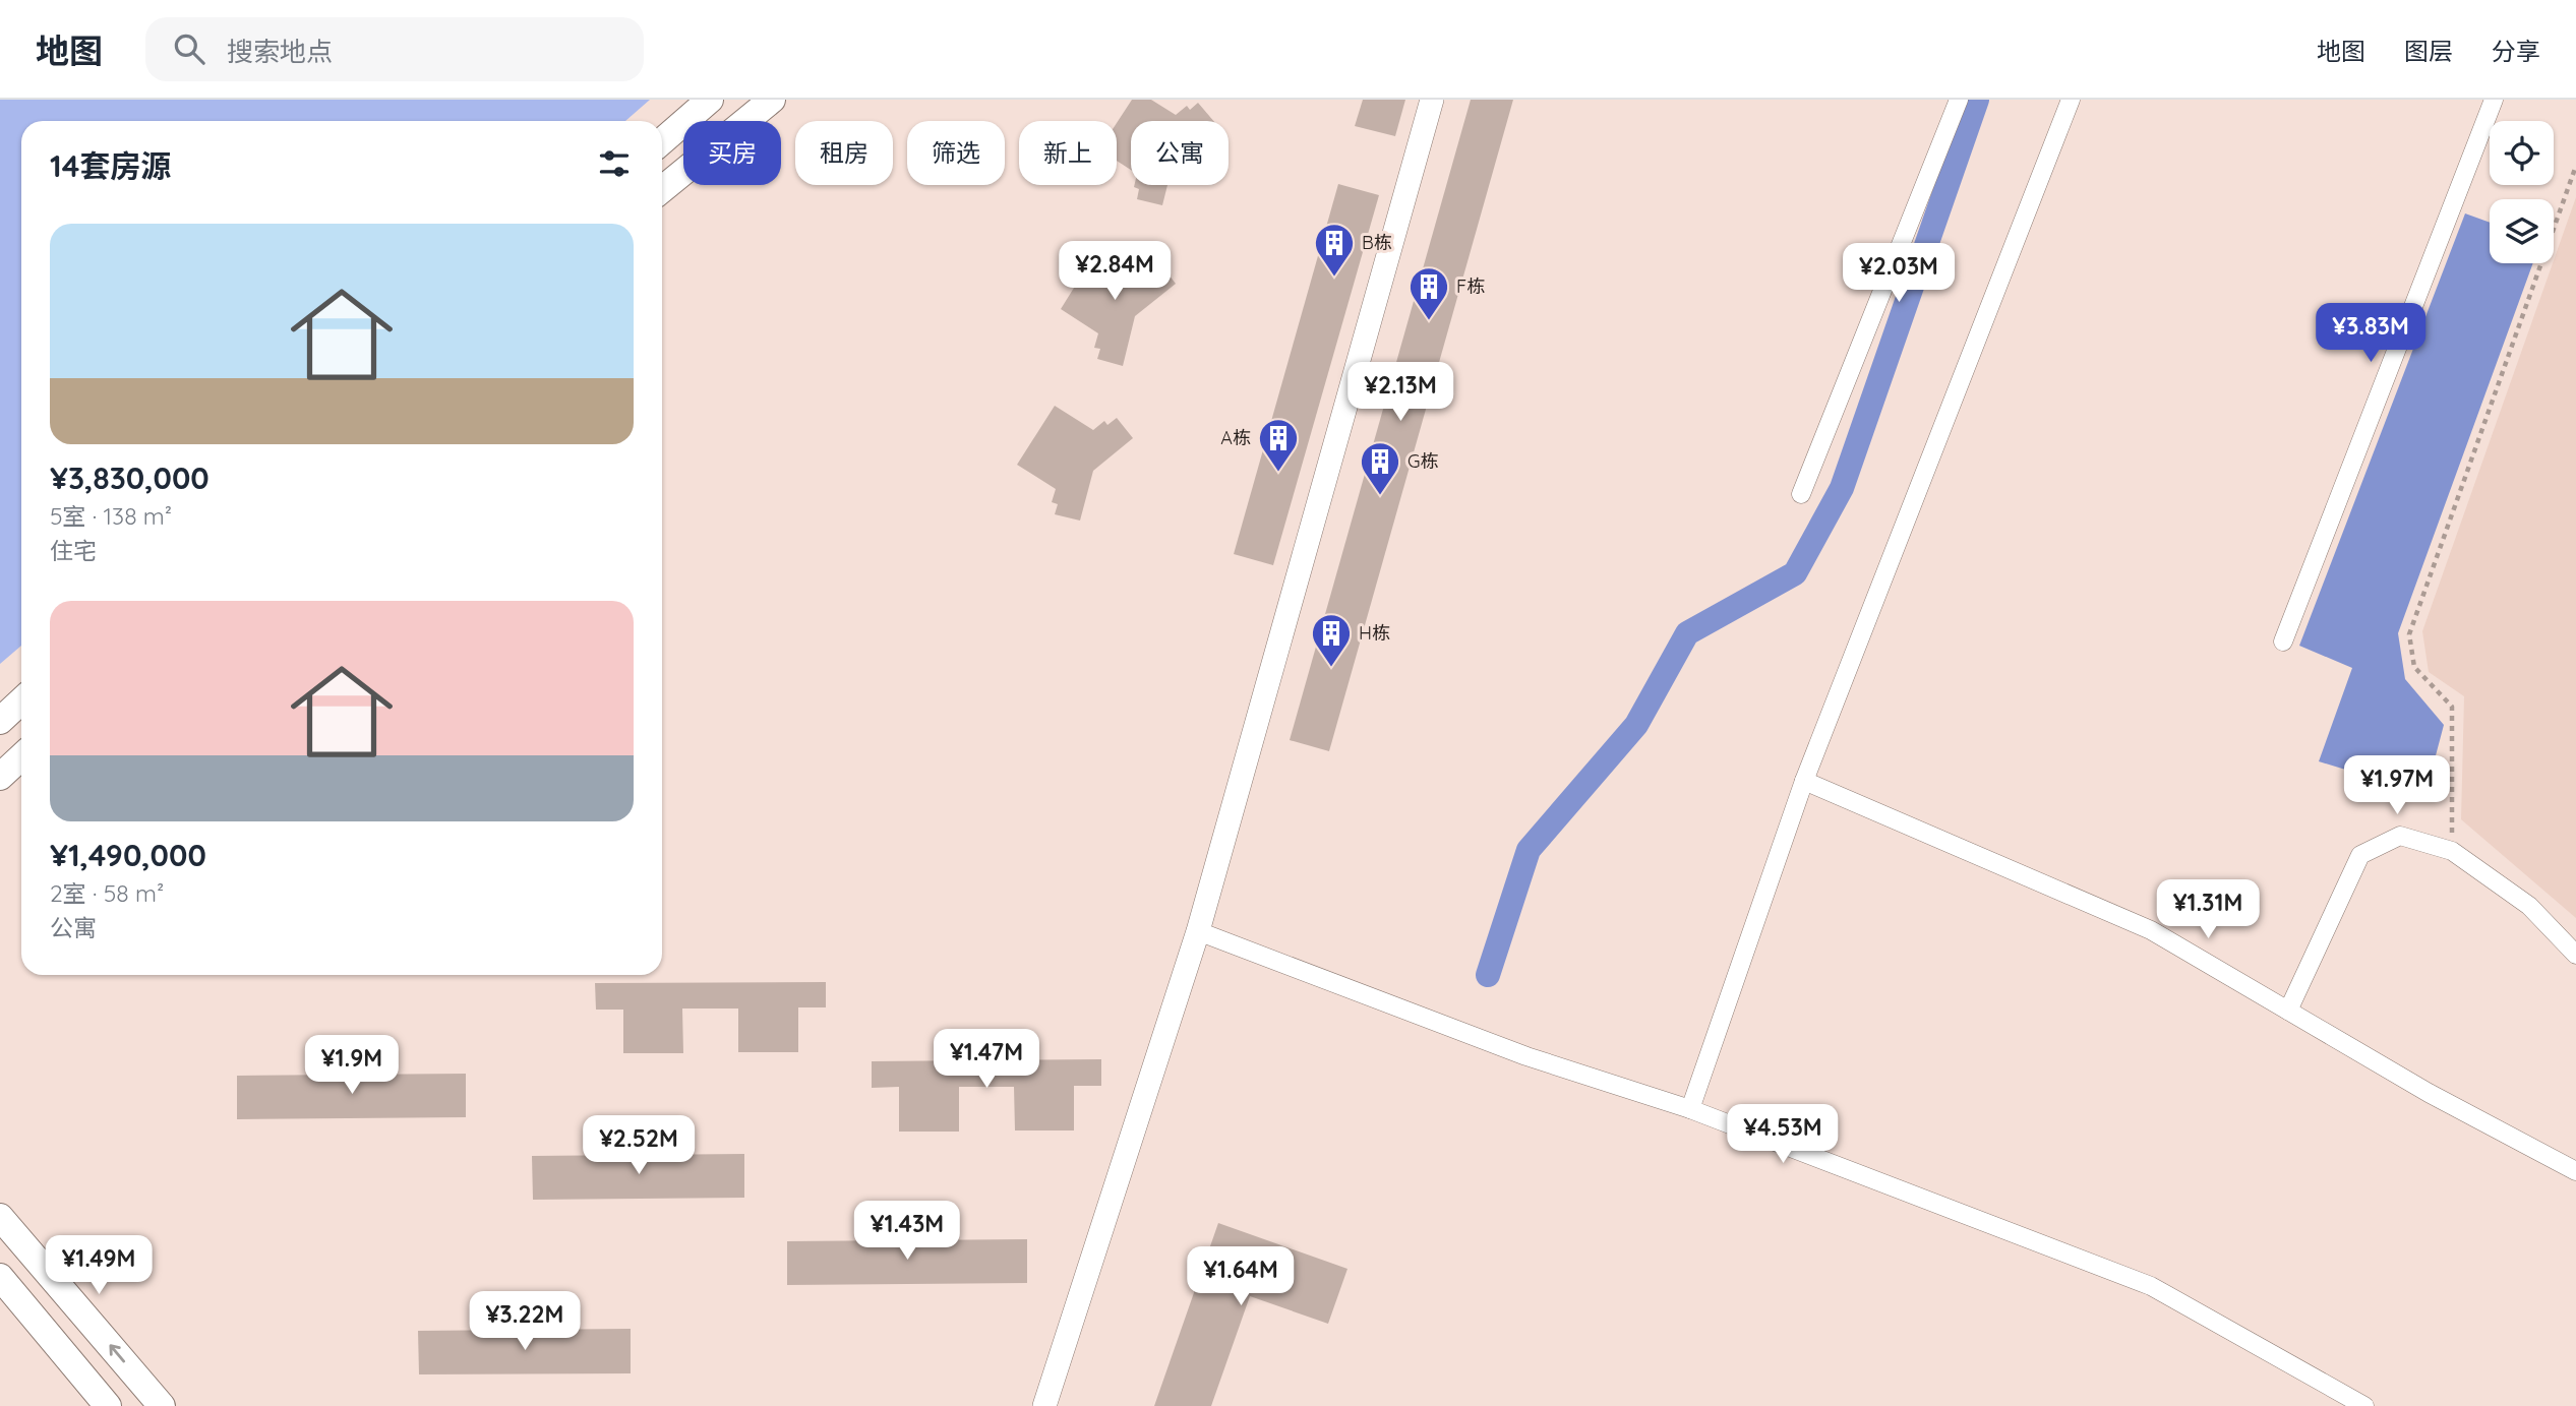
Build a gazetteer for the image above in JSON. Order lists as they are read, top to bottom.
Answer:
{
  "places": {
    "building": [
      "B栋",
      "F栋",
      "A栋",
      "G栋",
      "H栋"
    ]
  },
  "page": {
    "header": "地图",
    "search": "搜索地点",
    "nav": ["地图", "图层", "分享"],
    "chip": [
      "买房",
      "租房",
      "筛选",
      "新上",
      "公寓"
    ],
    "heading": "14套房源",
    "list": [
      {
        "name": "¥3,830,000",
        "note": "5室 · 138 m² · 住宅"
      },
      {
        "name": "¥1,490,000",
        "note": "2室 · 58 m² · 公寓"
      }
    ],
    "price": [
      "¥2.84M",
      "¥2.03M",
      "¥3.83M",
      "¥2.13M",
      "¥1.97M",
      "¥1.31M",
      "¥1.47M",
      "¥1.9M",
      "¥4.53M",
      "¥2.52M",
      "¥1.43M",
      "¥1.49M",
      "¥1.64M",
      "¥3.22M"
    ]
  }
}
